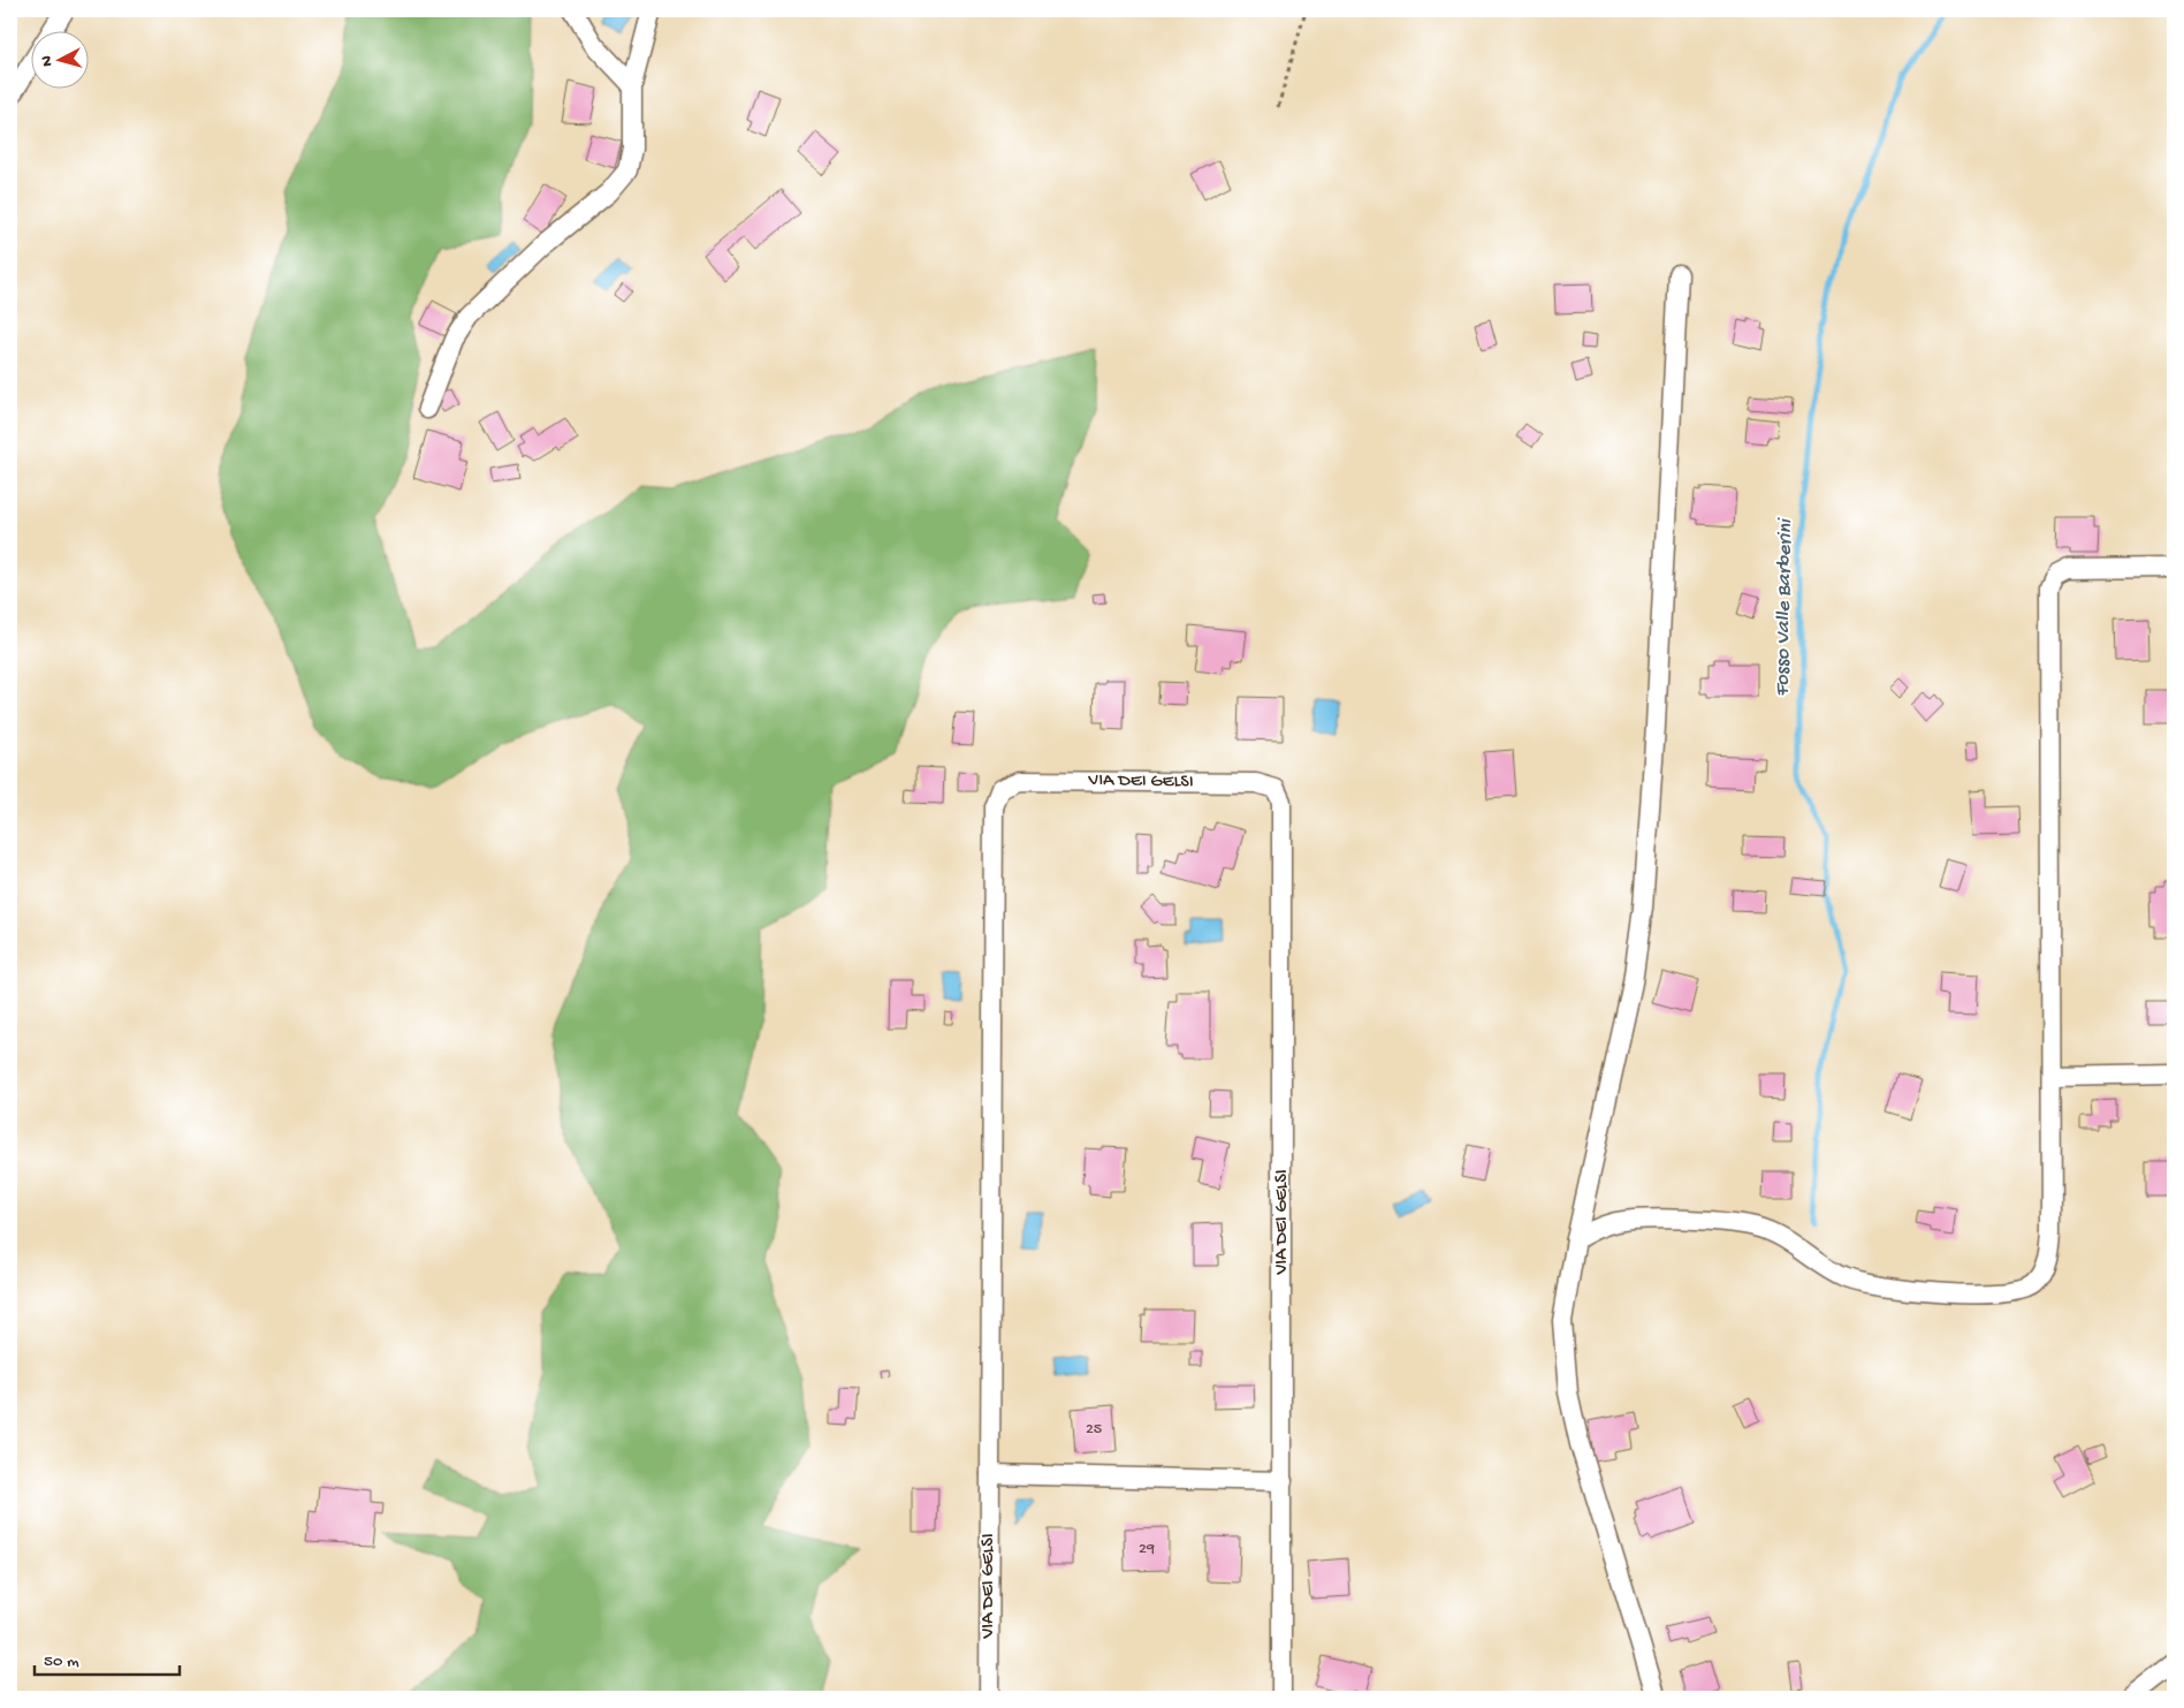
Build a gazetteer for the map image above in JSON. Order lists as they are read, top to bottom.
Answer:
{
  "streets": {
    "street": ["VIA DEI GELSI"]
  },
  "water": ["Fosso Valle Barberini"],
  "house_numbers": ["25", "29"],
  "scale_bar": "50 m",
  "north": "left"
}
